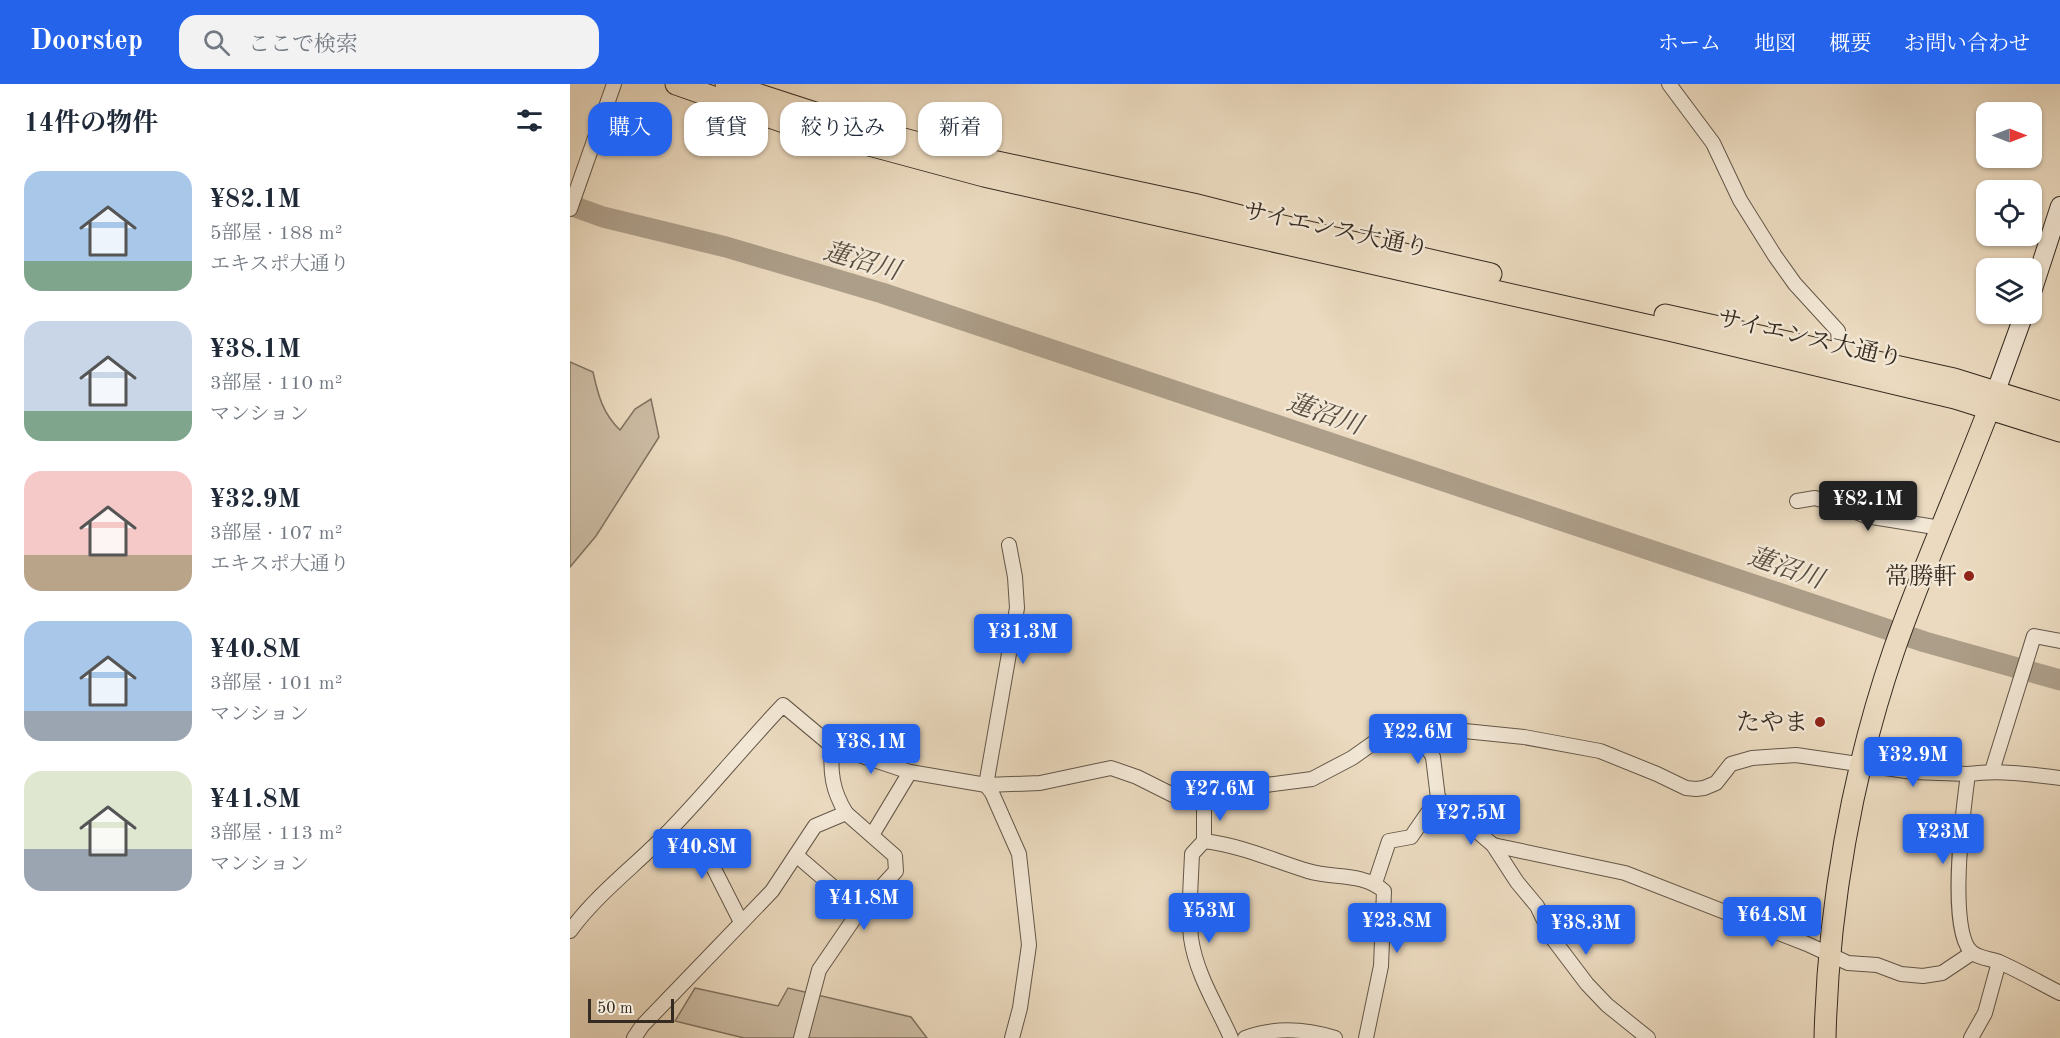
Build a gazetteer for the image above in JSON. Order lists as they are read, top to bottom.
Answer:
{
  "streets": {
    "main road": ["サイエンス大通り"]
  },
  "water": ["蓮沼川"],
  "places": ["常勝軒", "たやま"],
  "scale_bar": "50 m",
  "north": "right",
  "page": {
    "header": "Doorstep",
    "search": "ここで検索",
    "nav": [
      "ホーム",
      "地図",
      "概要",
      "お問い合わせ"
    ],
    "heading": "14件の物件",
    "chip": [
      "購入",
      "賃貸",
      "絞り込み",
      "新着"
    ],
    "list": [
      {
        "name": "¥82.1M",
        "note": "5部屋 · 188 m² · エキスポ大通り"
      },
      {
        "name": "¥38.1M",
        "note": "3部屋 · 110 m² · マンション"
      },
      {
        "name": "¥32.9M",
        "note": "3部屋 · 107 m² · エキスポ大通り"
      },
      {
        "name": "¥40.8M",
        "note": "3部屋 · 101 m² · マンション"
      },
      {
        "name": "¥41.8M",
        "note": "3部屋 · 113 m² · マンション"
      }
    ],
    "price": [
      "¥82.1M",
      "¥31.3M",
      "¥22.6M",
      "¥38.1M",
      "¥32.9M",
      "¥27.6M",
      "¥27.5M",
      "¥23M",
      "¥40.8M",
      "¥41.8M",
      "¥53M",
      "¥64.8M",
      "¥23.8M",
      "¥38.3M"
    ],
    "scale": "50 m"
  }
}
